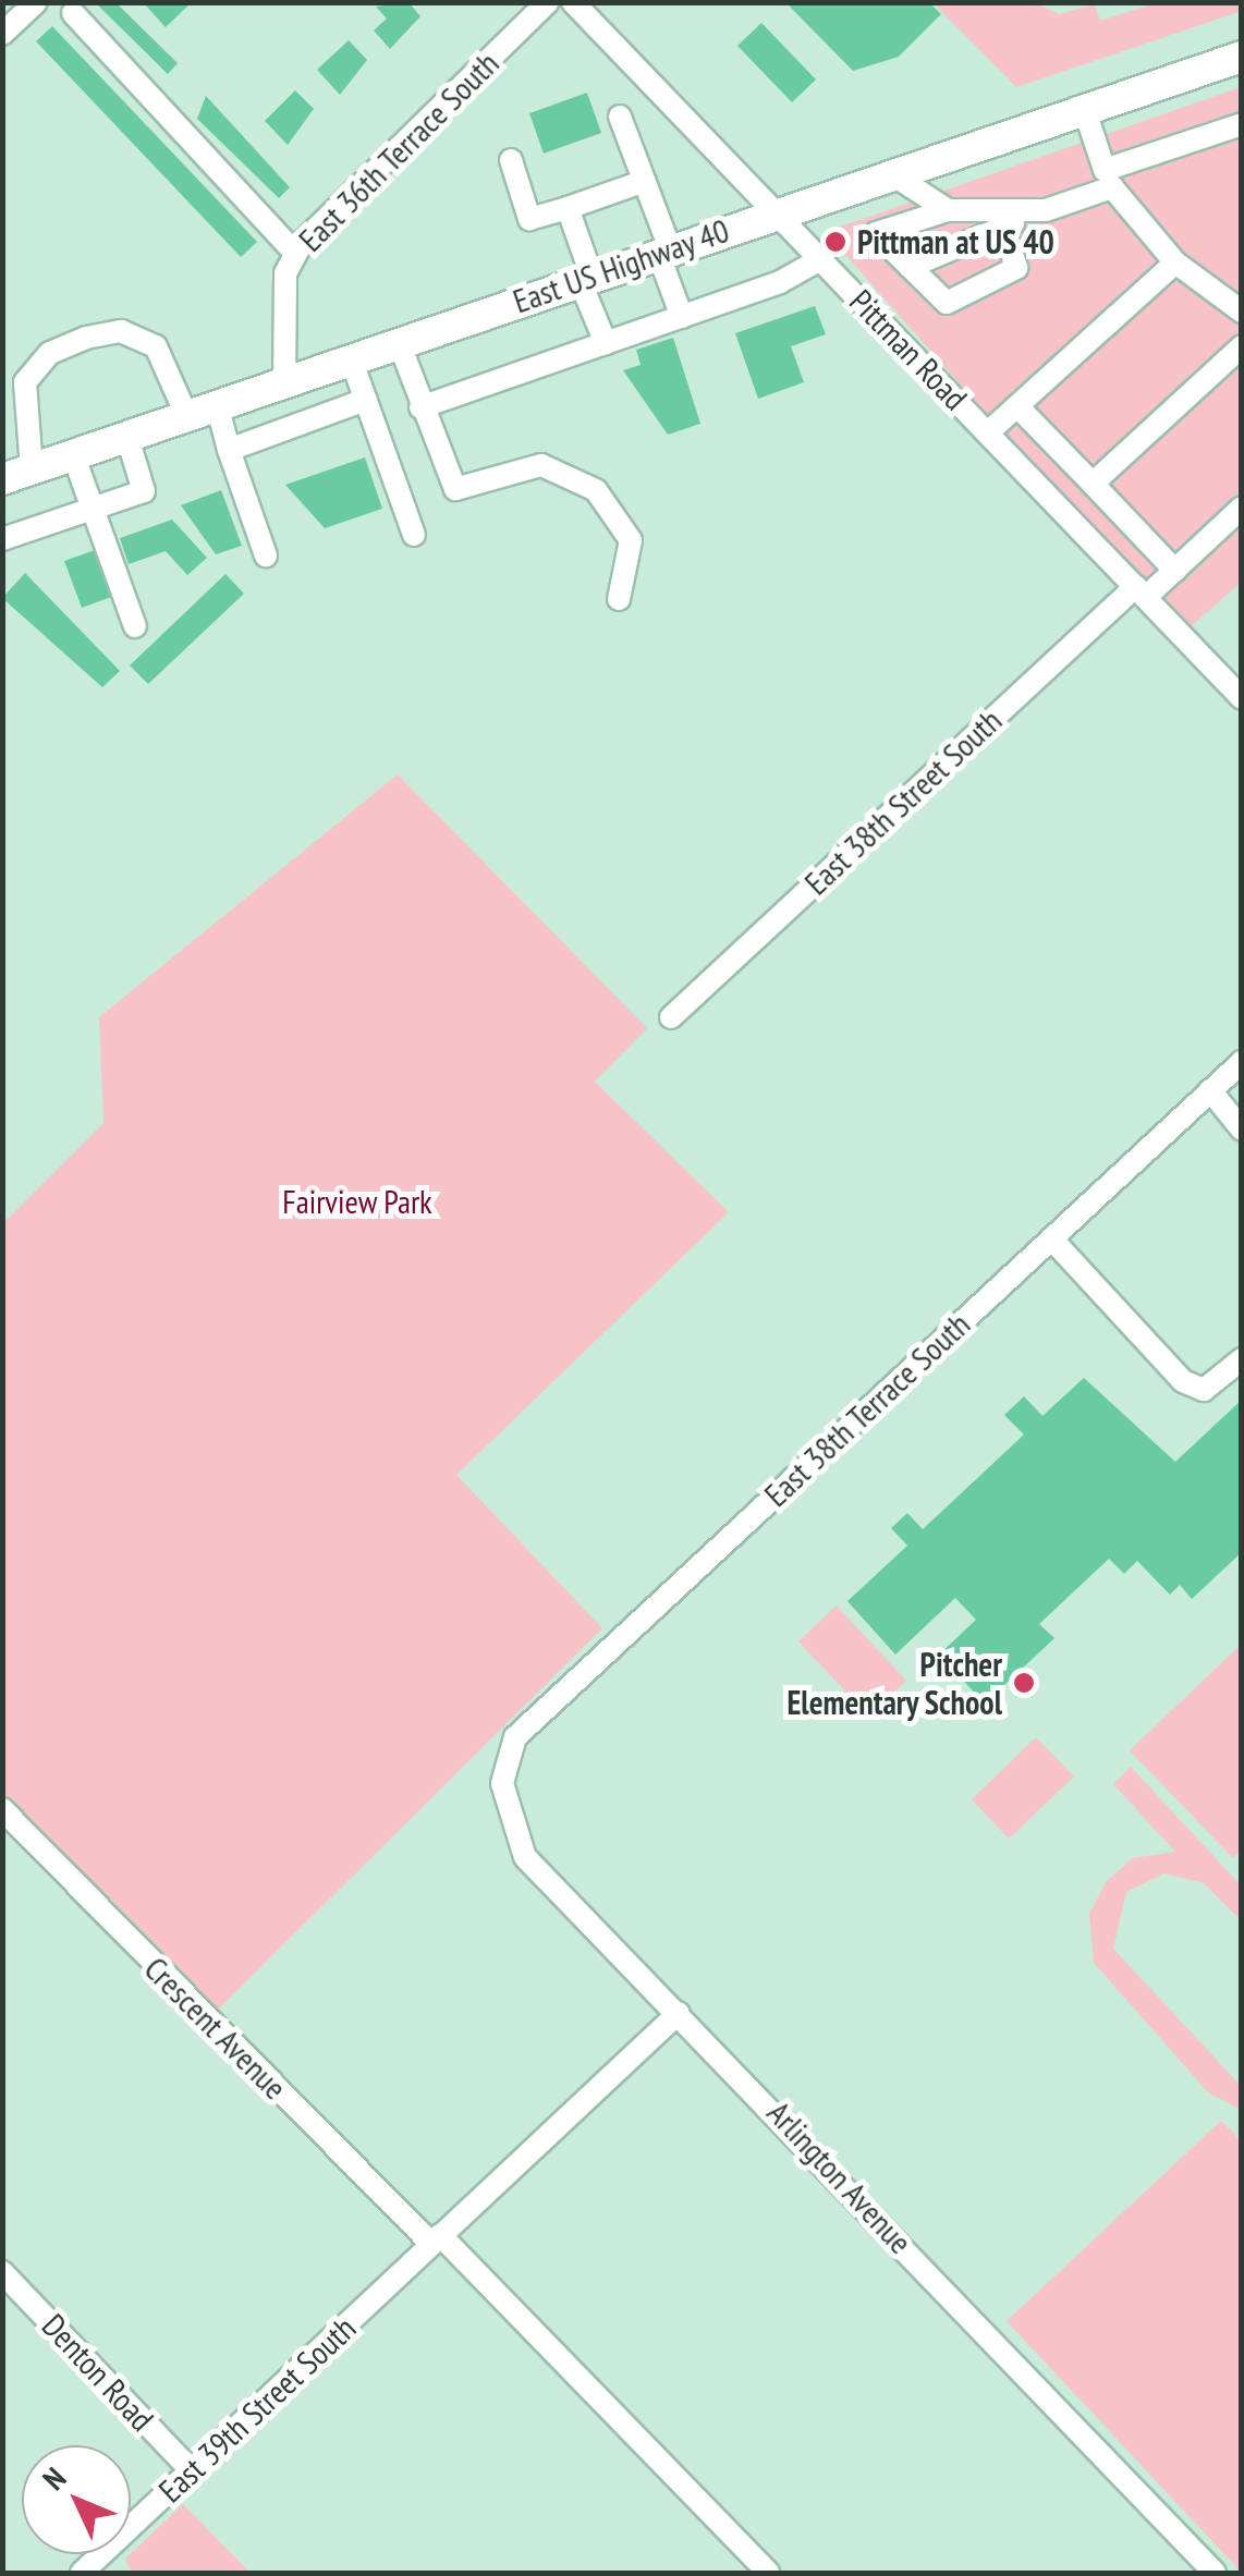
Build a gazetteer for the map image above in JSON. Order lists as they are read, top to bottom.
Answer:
{
  "streets": {
    "main road": ["East US Highway 40"],
    "street": [
      "East 36th Terrace South",
      "Pittman Road",
      "East 38th Street South",
      "East 38th Terrace South",
      "Crescent Avenue",
      "Arlington Avenue",
      "Denton Road",
      "East 39th Street South"
    ]
  },
  "crossings": [
    ["East 36th Terrace South", "East US Highway 40"],
    ["East US Highway 40", "Pittman Road"],
    ["Pittman Road", "East 38th Street South"],
    ["East 38th Terrace South", "Arlington Avenue"],
    ["Crescent Avenue", "East 39th Street South"],
    ["Arlington Avenue", "East 39th Street South"],
    ["Denton Road", "East 39th Street South"]
  ],
  "parks": ["Fairview Park"],
  "places": ["Pittman at US 40", "Pitcher Elementary School"],
  "north": "top left"
}
